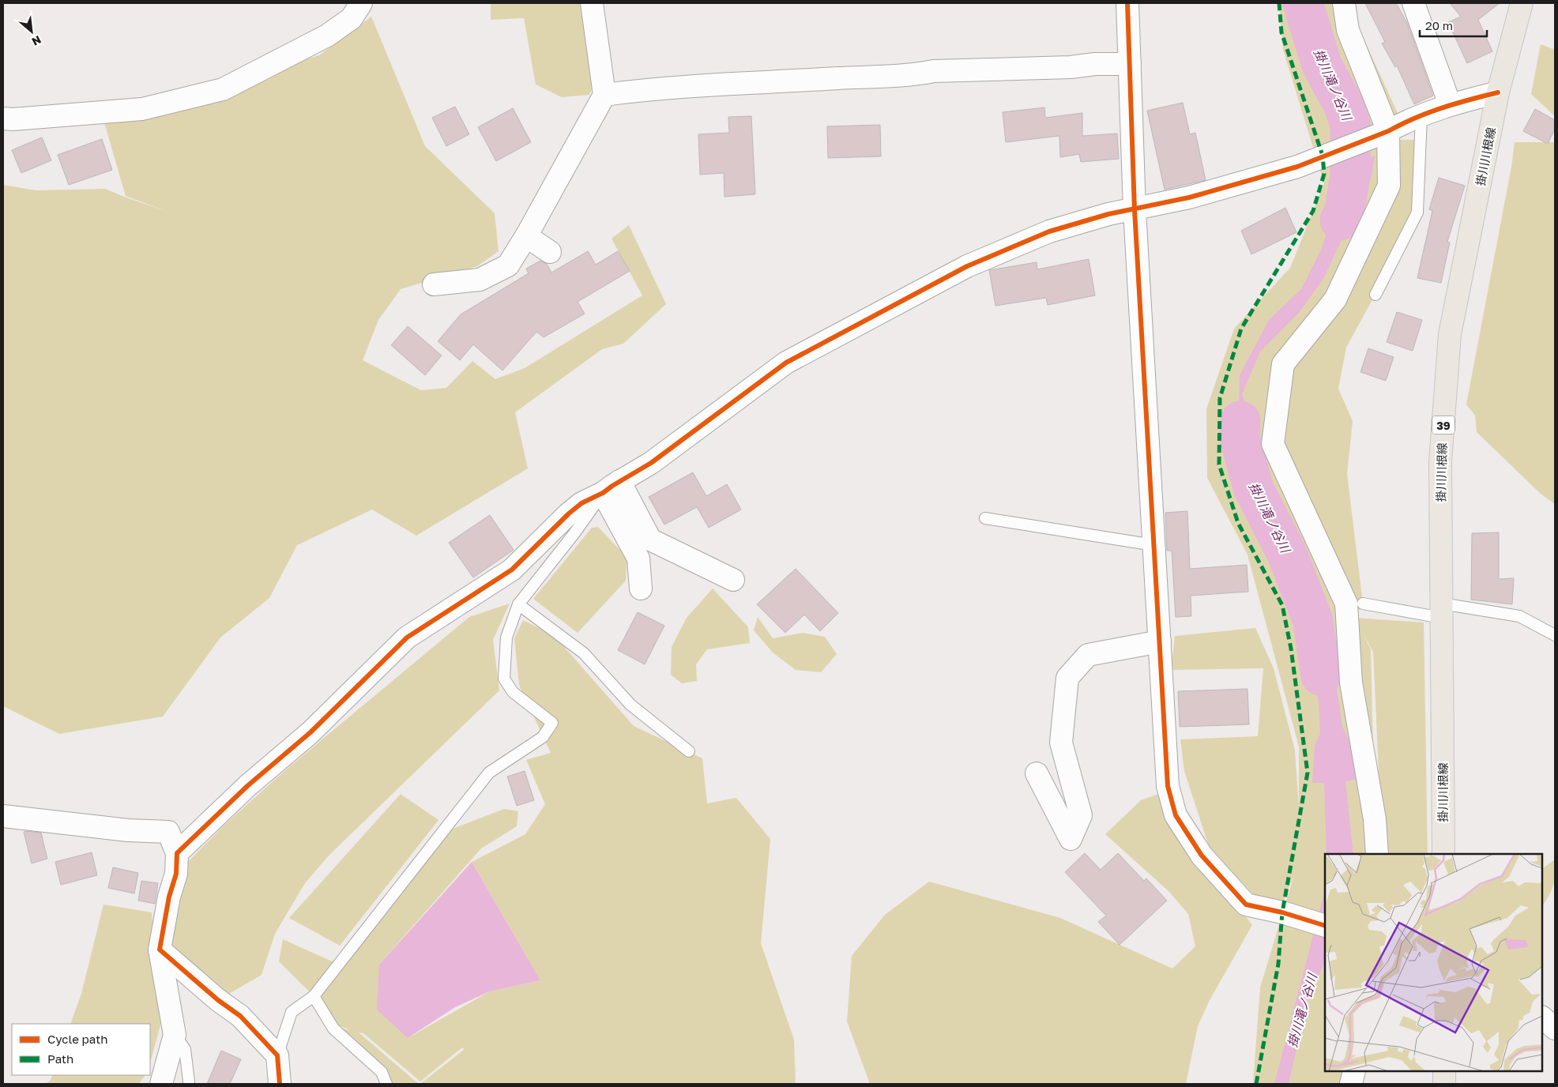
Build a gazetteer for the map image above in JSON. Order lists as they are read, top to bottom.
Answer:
{
  "streets": {
    "main road": ["掛川川根線", "39"]
  },
  "water": ["掛川滝ノ谷川"],
  "legend": ["Cycle path", "Path"],
  "scale_bar": "20 m",
  "north": "bottom right"
}
